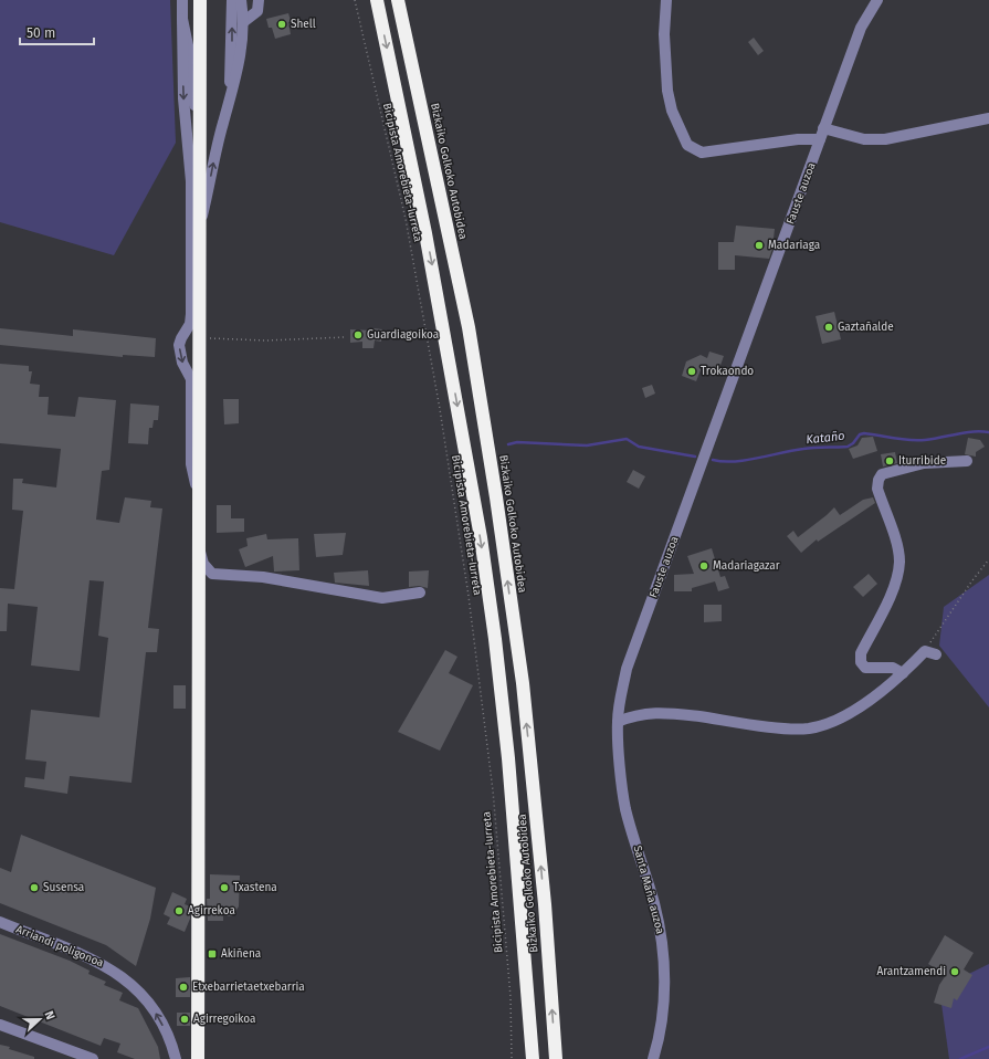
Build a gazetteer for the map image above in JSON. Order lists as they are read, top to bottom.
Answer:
{
  "streets": {
    "highway": ["Bizkaiko Golkoko Autobidea"],
    "street": ["Fauste auzoa", "Santa Maña auzoa", "Arriandi poligonoa"],
    "path": ["Bicipista Amorebieta-Iurreta"]
  },
  "crossings": [
    ["Fauste auzoa", "Santa Maña auzoa"]
  ],
  "water": ["Kataño"],
  "places": {
    "other": [
      "Shell",
      "Madariaga",
      "Gaztañalde",
      "Guardiagoikoa",
      "Trokaondo",
      "Iturribide",
      "Madariagazar",
      "Susensa",
      "Txastena",
      "Agirrekoa",
      "Arantzamendi",
      "Etxebarrietaetxebarria",
      "Agirregoikoa"
    ],
    "transit": ["Akiñena"]
  },
  "scale_bar": "50 m",
  "north": "right"
}
